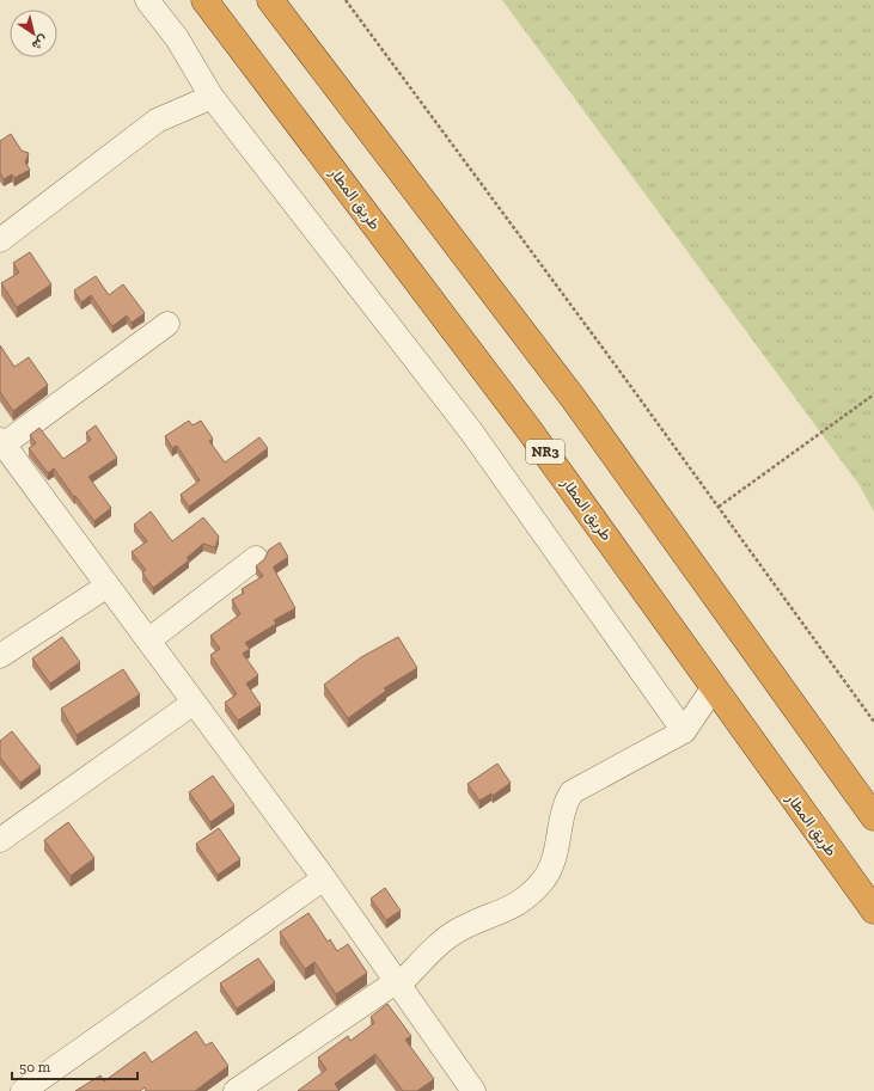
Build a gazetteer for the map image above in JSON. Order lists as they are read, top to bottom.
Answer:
{
  "streets": {
    "highway": ["طريق المطار", "NR3"]
  },
  "scale_bar": "50 m",
  "north": "bottom right"
}
